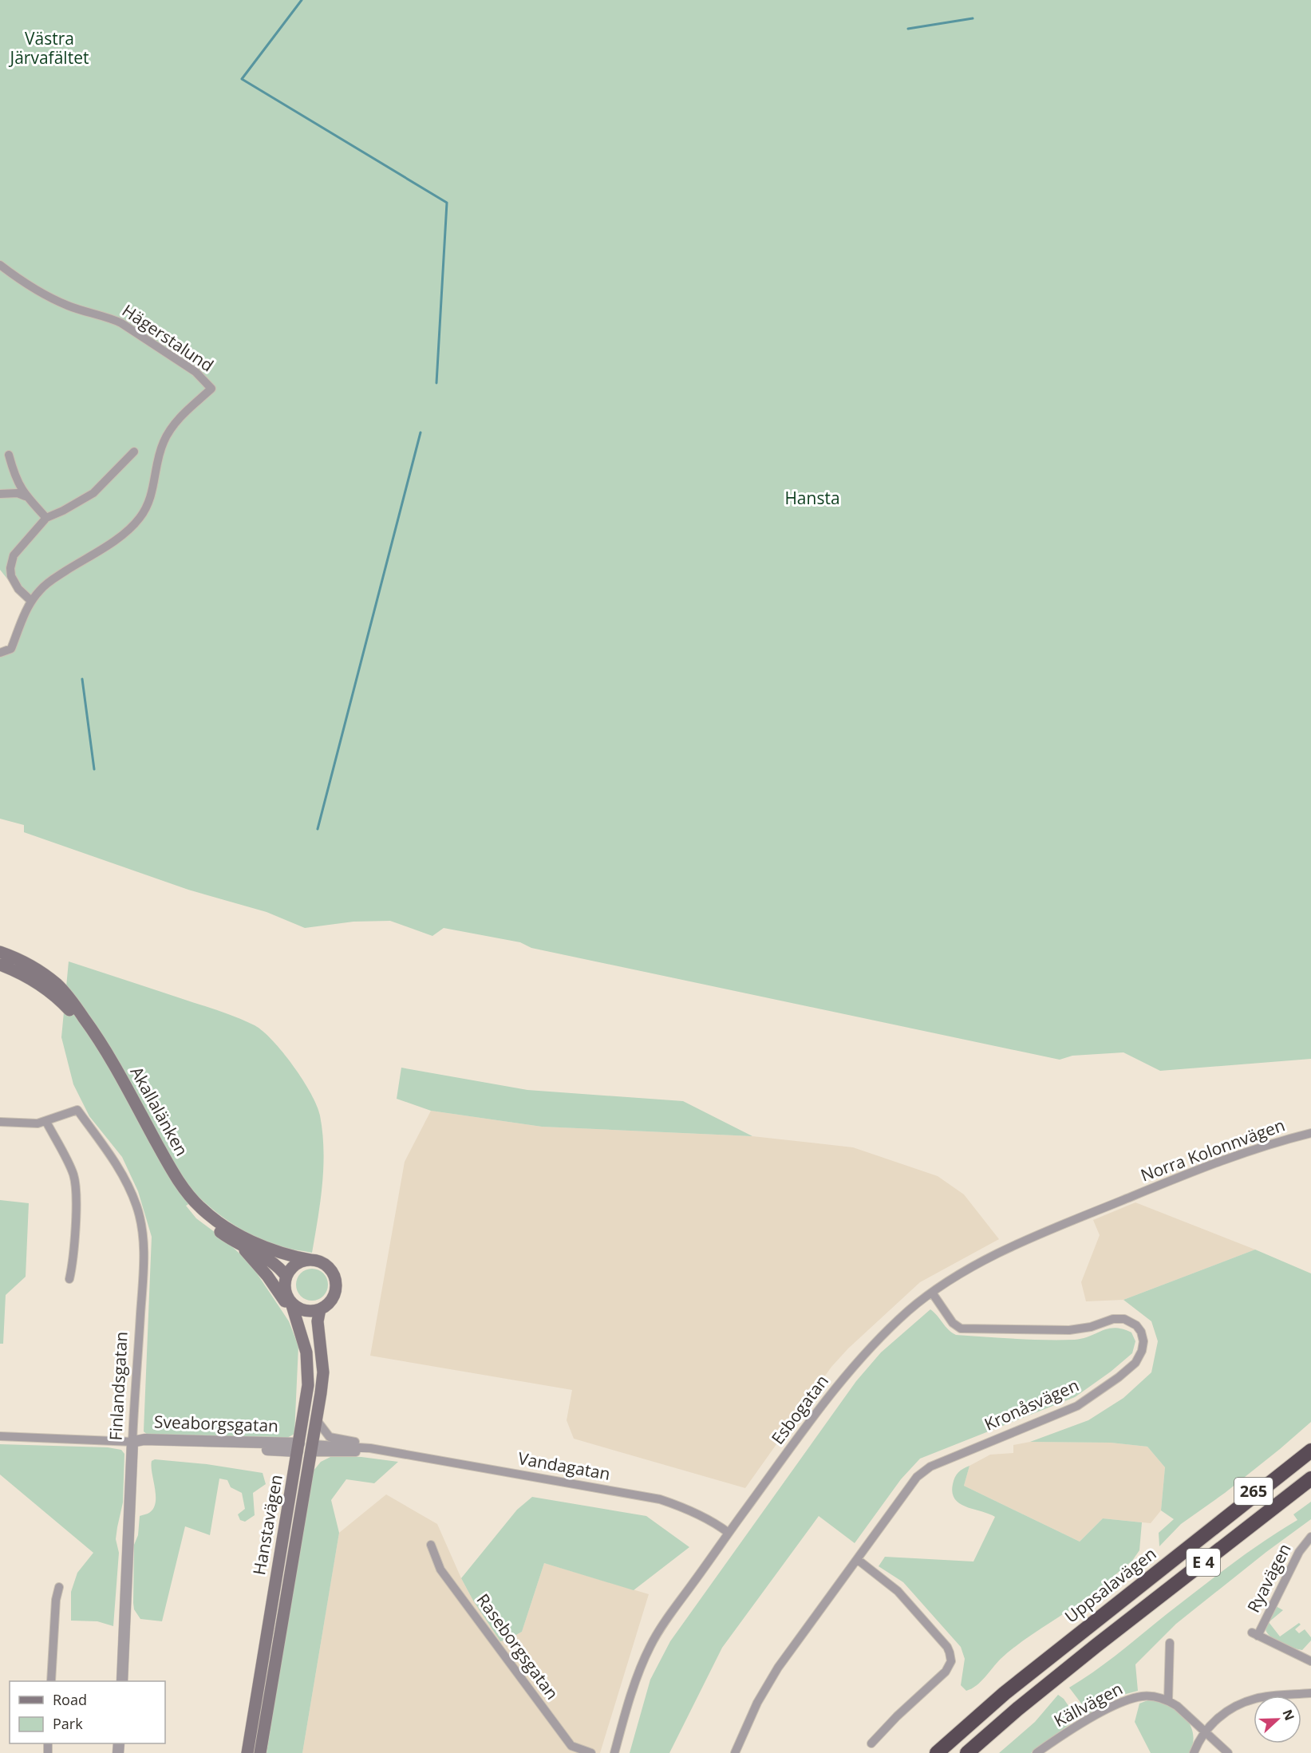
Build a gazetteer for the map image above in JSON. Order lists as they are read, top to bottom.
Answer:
{
  "streets": {
    "highway": ["265", "E 4", "Uppsalavägen"],
    "main road": ["Akallalänken", "Hanstavägen"],
    "street": [
      "Hägerstalund",
      "Norra Kolonnvägen",
      "Finlandsgatan",
      "Kronåsvägen",
      "Esbogatan",
      "Sveaborgsgatan",
      "Vandagatan",
      "Ryavägen",
      "Raseborgsgatan",
      "Källvägen"
    ]
  },
  "crossings": [
    ["Akallalänken", "Hanstavägen"],
    ["Norra Kolonnvägen", "Esbogatan"],
    ["Finlandsgatan", "Sveaborgsgatan"],
    ["Kronåsvägen", "Esbogatan"],
    ["Esbogatan", "Vandagatan"],
    ["Sveaborgsgatan", "Hanstavägen"],
    ["Vandagatan", "Hanstavägen"],
    ["265", "Uppsalavägen"]
  ],
  "parks": ["Västra Järvafältet", "Hansta"],
  "legend": ["Road", "Park"],
  "north": "right"
}
